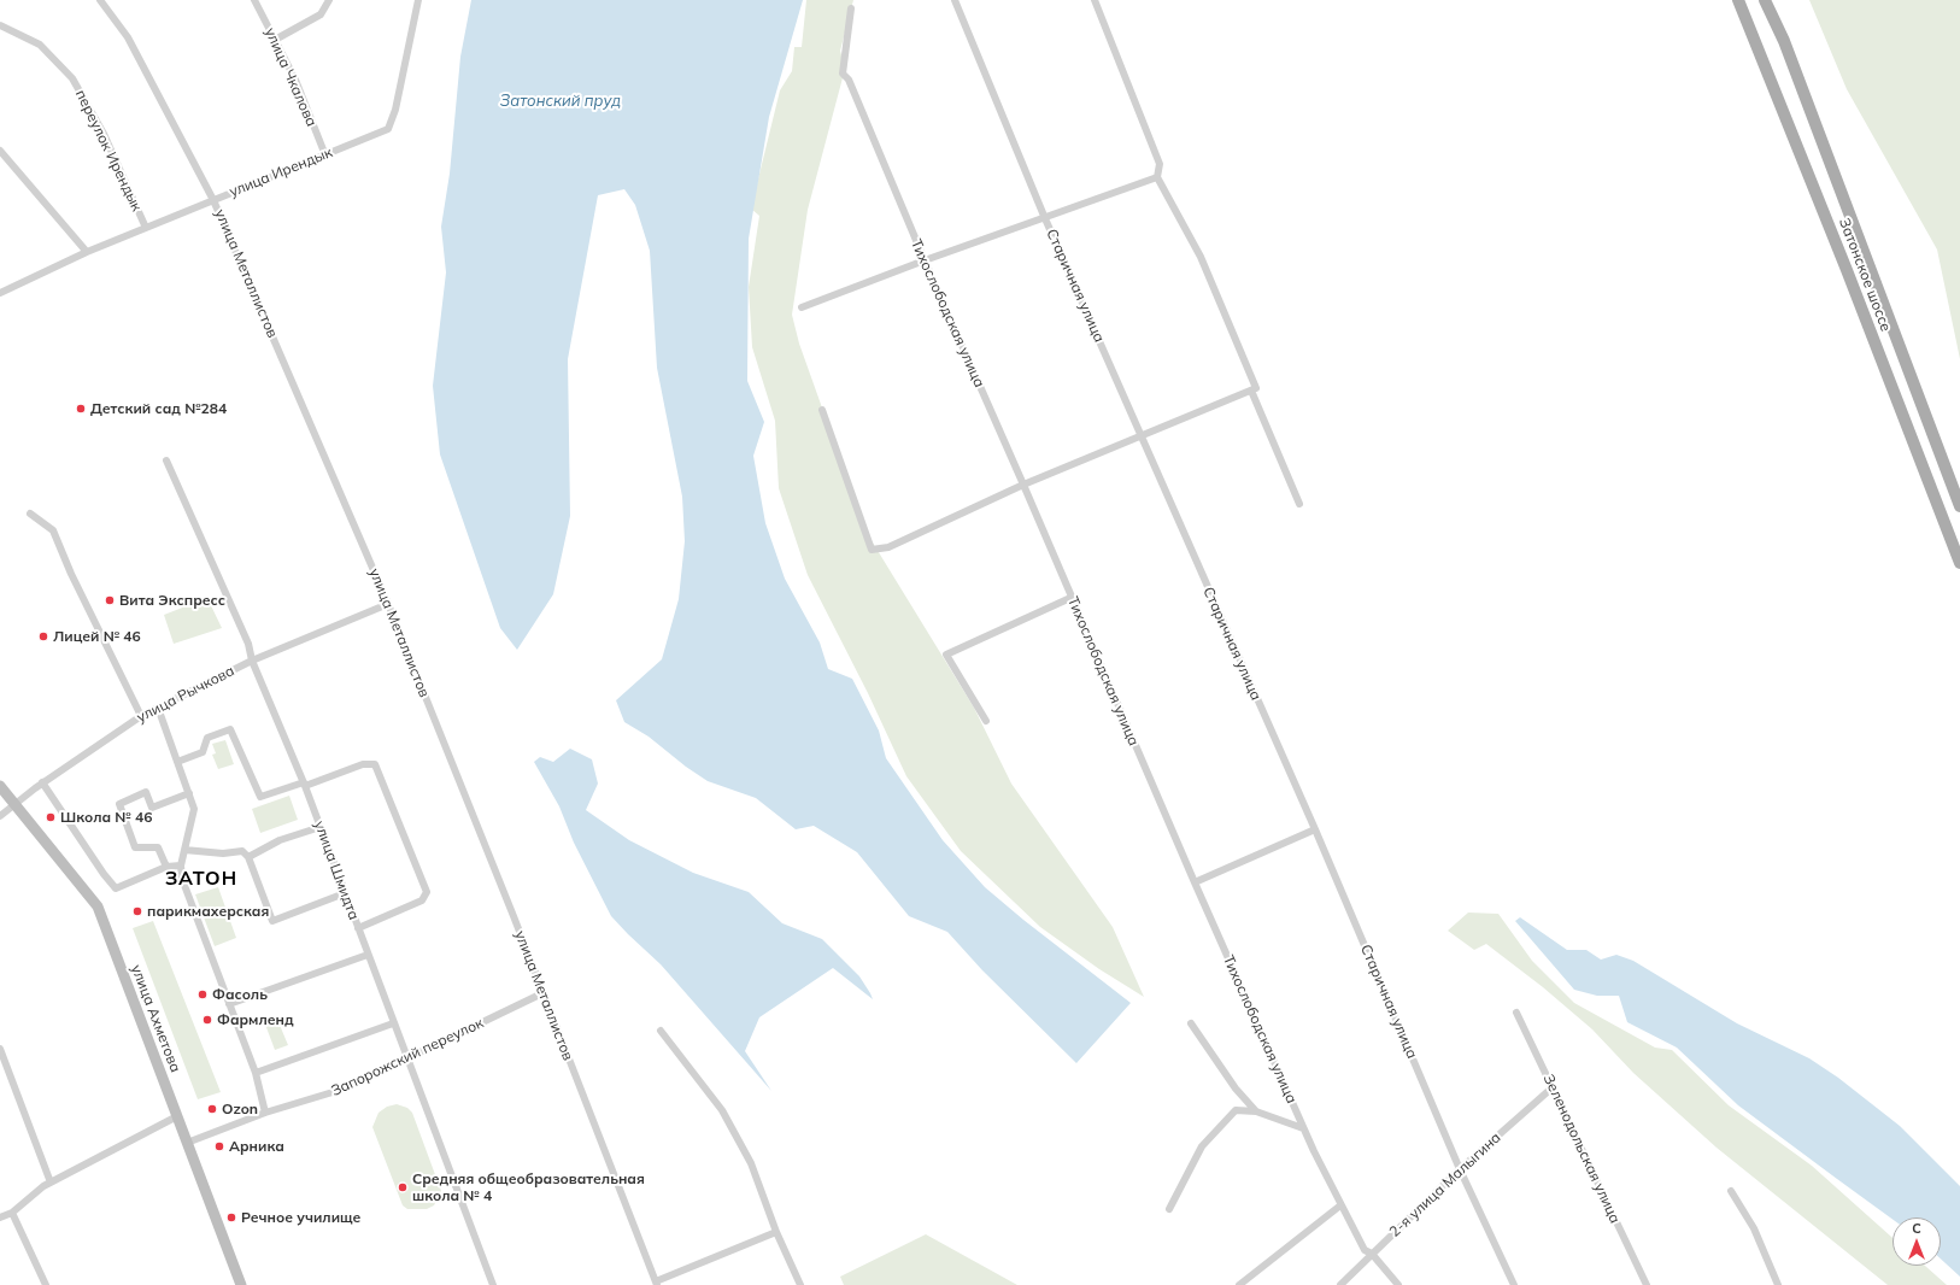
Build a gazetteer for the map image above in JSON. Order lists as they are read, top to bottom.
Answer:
{
  "streets": {
    "main road": ["Затонское шоссе", "улица Ахметова"],
    "street": [
      "улица Чкалова",
      "переулок Ирендык",
      "улица Ирендык",
      "улица Металлистов",
      "Старичная улица",
      "Тихослободская улица",
      "улица Рычкова",
      "улица Шмидта",
      "Запорожский переулок",
      "Зеленодольская улица",
      "2-я улица Малыгина"
    ]
  },
  "crossings": [
    ["улица Чкалова", "улица Ирендык"],
    ["переулок Ирендык", "улица Ирендык"],
    ["улица Ирендык", "улица Металлистов"],
    ["улица Металлистов", "улица Рычкова"],
    ["улица Металлистов", "Запорожский переулок"],
    ["Старичная улица", "2-я улица Малыгина"],
    ["Тихослободская улица", "2-я улица Малыгина"],
    ["улица Рычкова", "улица Шмидта"],
    ["улица Рычкова", "улица Ахметова"],
    ["улица Шмидта", "Запорожский переулок"],
    ["улица Ахметова", "Запорожский переулок"],
    ["Зеленодольская улица", "2-я улица Малыгина"]
  ],
  "districts": ["ЗАТОН"],
  "water": ["Затонский пруд"],
  "places": [
    "Детский сад №284",
    "Вита Экспресс",
    "Лицей № 46",
    "Школа № 46",
    "парикмахерская",
    "Фасоль",
    "Фармленд",
    "Ozon",
    "Арника",
    "Средняя общеобразовательная школа № 4",
    "Речное училище"
  ],
  "north": "top"
}
